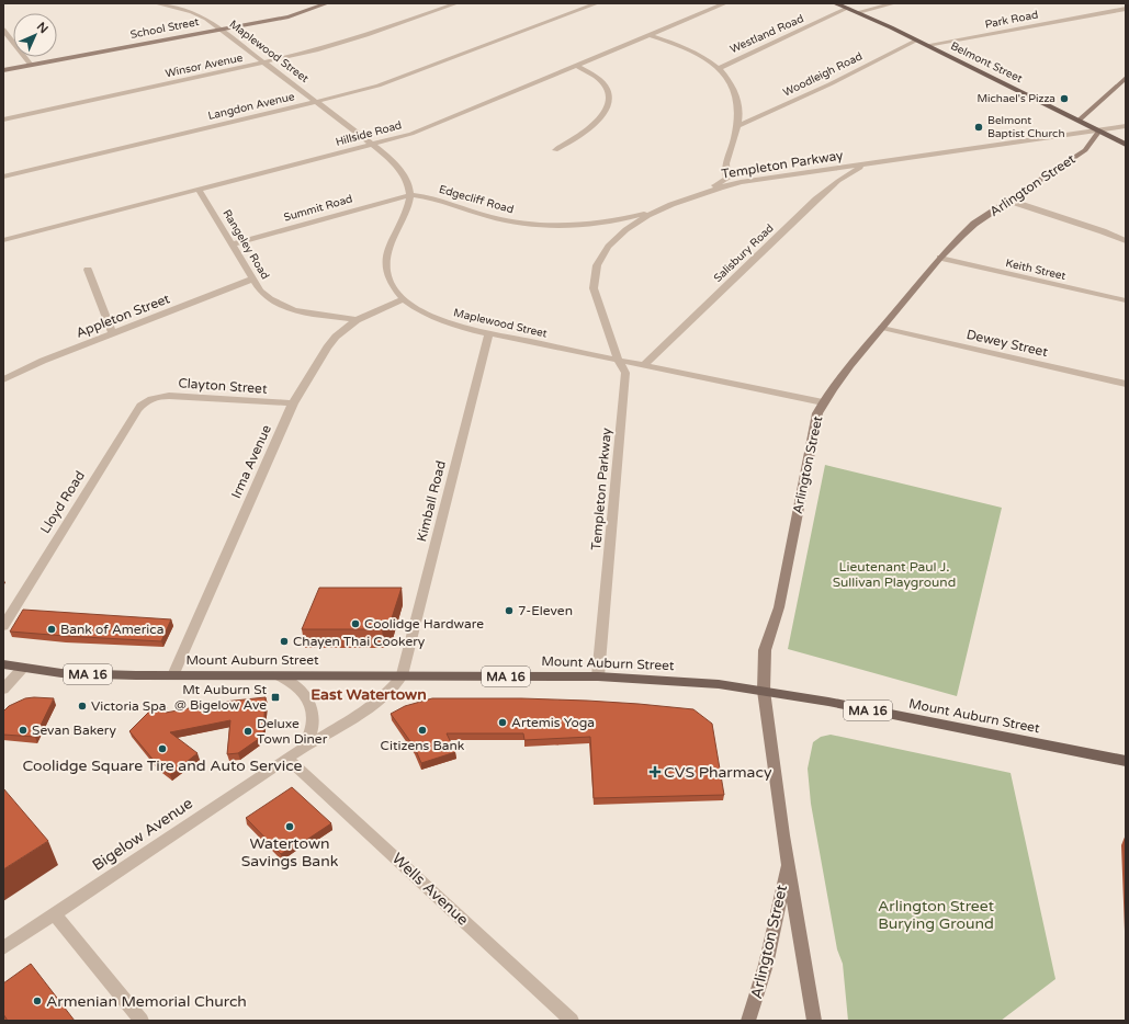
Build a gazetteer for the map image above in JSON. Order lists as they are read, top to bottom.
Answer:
{
  "streets": {
    "main road": ["Belmont Street", "Mount Auburn Street", "MA 16"],
    "street": [
      "Park Road",
      "School Street",
      "Westland Road",
      "Maplewood Street",
      "Winsor Avenue",
      "Woodleigh Road",
      "Langdon Avenue",
      "Hillside Road",
      "Templeton Parkway",
      "Arlington Street",
      "Edgecliff Road",
      "Summit Road",
      "Rangeley Road",
      "Salisbury Road",
      "Keith Street",
      "Appleton Street",
      "Dewey Street",
      "Clayton Street",
      "Irma Avenue",
      "Kimball Road",
      "Lloyd Road",
      "Bigelow Avenue",
      "Wells Avenue"
    ]
  },
  "crossings": [
    ["Park Road", "Belmont Street"],
    ["School Street", "Maplewood Street"],
    ["Westland Road", "Belmont Street"],
    ["Westland Road", "Edgecliff Road"],
    ["Maplewood Street", "Winsor Avenue"],
    ["Maplewood Street", "Langdon Avenue"],
    ["Maplewood Street", "Hillside Road"],
    ["Maplewood Street", "Templeton Parkway"],
    ["Maplewood Street", "Arlington Street"],
    ["Maplewood Street", "Edgecliff Road"],
    ["Maplewood Street", "Summit Road"],
    ["Maplewood Street", "Salisbury Road"],
    ["Maplewood Street", "Irma Avenue"],
    ["Maplewood Street", "Kimball Road"],
    ["Belmont Street", "Woodleigh Road"],
    ["Belmont Street", "Templeton Parkway"],
    ["Belmont Street", "Arlington Street"],
    ["Woodleigh Road", "Edgecliff Road"],
    ["Hillside Road", "Edgecliff Road"],
    ["Hillside Road", "Rangeley Road"],
    ["Templeton Parkway", "Arlington Street"],
    ["Templeton Parkway", "Edgecliff Road"],
    ["Templeton Parkway", "Salisbury Road"],
    ["Templeton Parkway", "Mount Auburn Street"],
    ["Arlington Street", "Keith Street"],
    ["Arlington Street", "Dewey Street"],
    ["Arlington Street", "Mount Auburn Street"],
    ["Edgecliff Road", "Summit Road"],
    ["Summit Road", "Rangeley Road"],
    ["Rangeley Road", "Appleton Street"],
    ["Rangeley Road", "Irma Avenue"],
    ["Clayton Street", "Irma Avenue"],
    ["Clayton Street", "Lloyd Road"],
    ["Irma Avenue", "Mount Auburn Street"],
    ["Kimball Road", "Mount Auburn Street"],
    ["Kimball Road", "Bigelow Avenue"],
    ["Mount Auburn Street", "Bigelow Avenue"],
    ["Bigelow Avenue", "Wells Avenue"]
  ],
  "districts": ["East Watertown"],
  "parks": ["Lieutenant Paul J. Sullivan Playground", "Arlington Street Burying Ground"],
  "places": {
    "other": [
      "Michael's Pizza",
      "Belmont Baptist Church",
      "7-Eleven",
      "Coolidge Hardware",
      "Bank of America",
      "Chayen Thai Cookery",
      "Victoria Spa",
      "Artemis Yoga",
      "Sevan Bakery",
      "Citizens Bank",
      "Deluxe Town Diner",
      "Coolidge Square Tire and Auto Service",
      "Watertown Savings Bank",
      "Armenian Memorial Church"
    ],
    "transit": ["Mt Auburn St @ Bigelow Ave"],
    "health": ["CVS Pharmacy"]
  },
  "north": "top right"
}
